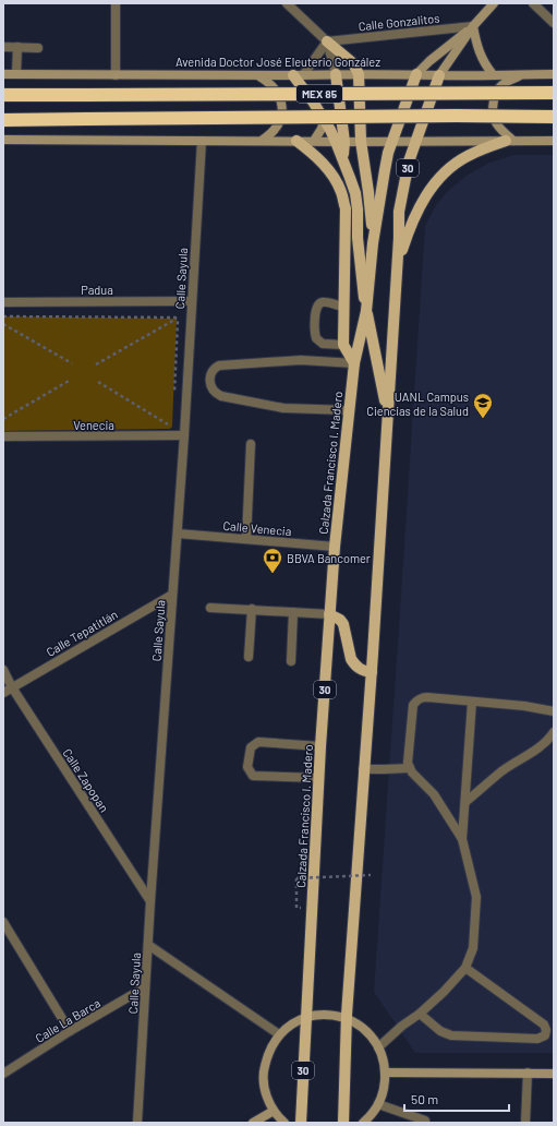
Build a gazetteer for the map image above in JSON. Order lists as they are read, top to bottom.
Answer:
{
  "streets": {
    "highway": ["MEX 85"],
    "main road": ["Avenida Doctor José Eleuterio González", "30", "Calzada Francisco I. Madero"],
    "street": [
      "Calle Gonzalitos",
      "Calle Sayula",
      "Padua",
      "Venecia",
      "Calle Venecia",
      "Calle Tepatitlán",
      "Calle Zapopan",
      "Calle La Barca"
    ]
  },
  "crossings": [
    ["Avenida Doctor José Eleuterio González", "30"],
    ["Avenida Doctor José Eleuterio González", "Calzada Francisco I. Madero"],
    ["Calle Sayula", "Padua"],
    ["Calle Sayula", "Venecia"],
    ["Calle Sayula", "Calle Venecia"],
    ["Calle Sayula", "Calle Tepatitlán"],
    ["Calle Sayula", "Calle Zapopan"],
    ["Calle Sayula", "Calle La Barca"],
    ["Calzada Francisco I. Madero", "Calle Venecia"],
    ["Calle Tepatitlán", "Calle Zapopan"]
  ],
  "places": {
    "school or university": ["UANL Campus Ciencias de la Salud"],
    "bank": ["BBVA Bancomer"]
  },
  "scale_bar": "50 m"
}
